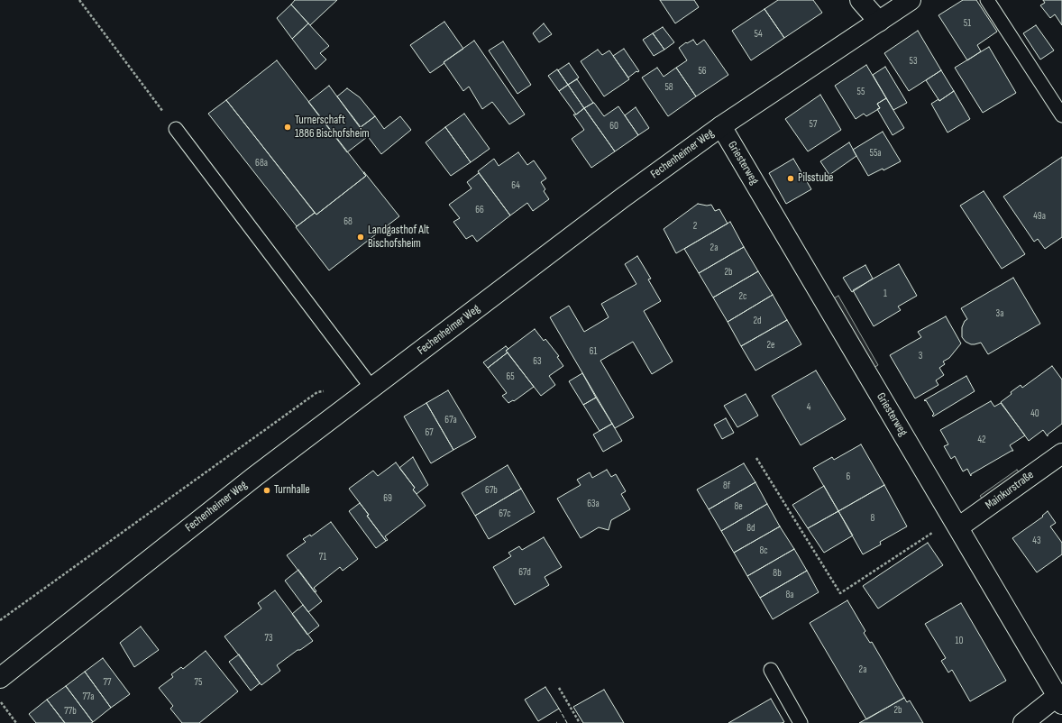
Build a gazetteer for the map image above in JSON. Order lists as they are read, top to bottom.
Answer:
{
  "streets": {
    "street": ["Fechenheimer Weg", "Griesterweg", "Mainkurstraße"]
  },
  "crossings": [
    ["Fechenheimer Weg", "Griesterweg"],
    ["Griesterweg", "Mainkurstraße"]
  ],
  "places": [
    "Turnerschaft 1886 Bischofsheim",
    "Pilsstube",
    "Landgasthof Alt Bischofsheim",
    "Turnhalle"
  ],
  "house_numbers": [
    "51",
    "54",
    "53",
    "56",
    "58",
    "55",
    "57",
    "60",
    "55a",
    "68a",
    "64",
    "66",
    "49a",
    "68",
    "2",
    "2a",
    "2b",
    "1",
    "2c",
    "3a",
    "2d",
    "2e",
    "61",
    "3",
    "63",
    "65",
    "4",
    "40",
    "67a",
    "67",
    "42",
    "6",
    "8f",
    "67b",
    "69",
    "63a",
    "8e",
    "67c",
    "8",
    "8d",
    "43",
    "8c",
    "71",
    "67d",
    "8b",
    "8a",
    "73",
    "10",
    "2a",
    "77",
    "75",
    "77a",
    "2b",
    "77b"
  ]
}
